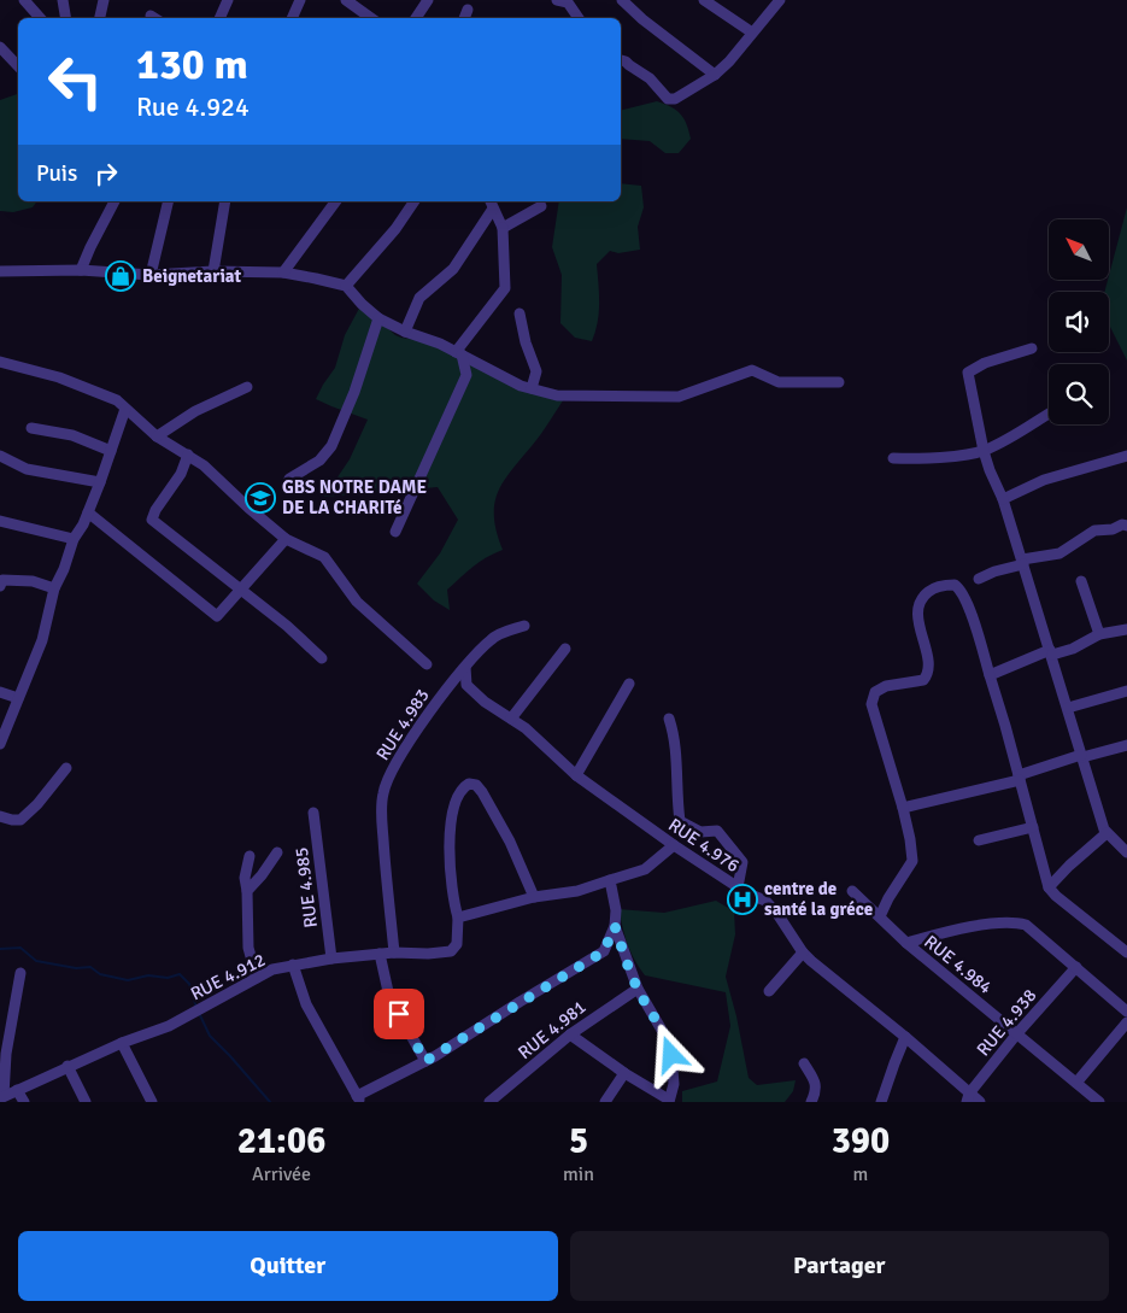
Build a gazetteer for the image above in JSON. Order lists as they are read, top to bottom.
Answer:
{
  "streets": {
    "street": [
      "RUE 4.983",
      "RUE 4.976",
      "RUE 4.985",
      "RUE 4.984",
      "RUE 4.912",
      "RUE 4.938",
      "RUE 4.981"
    ]
  },
  "crossings": [
    ["RUE 4.983", "RUE 4.976"],
    ["RUE 4.983", "RUE 4.912"],
    ["RUE 4.976", "RUE 4.938"],
    ["RUE 4.985", "RUE 4.912"],
    ["RUE 4.984", "RUE 4.938"]
  ],
  "places": {
    "shop": ["Beignetariat"],
    "school or university": ["GBS NOTRE DAME DE LA CHARITé"],
    "hospital": ["centre de santé la gréce"]
  },
  "north": "top left",
  "page": {
    "turn": ["130 m", "Rue 4.924"],
    "then": "Puis",
    "eta": [
      "21:06",
      "Arrivée",
      "5",
      "min",
      "390",
      "m"
    ],
    "buttons": ["Quitter", "Partager"]
  }
}
